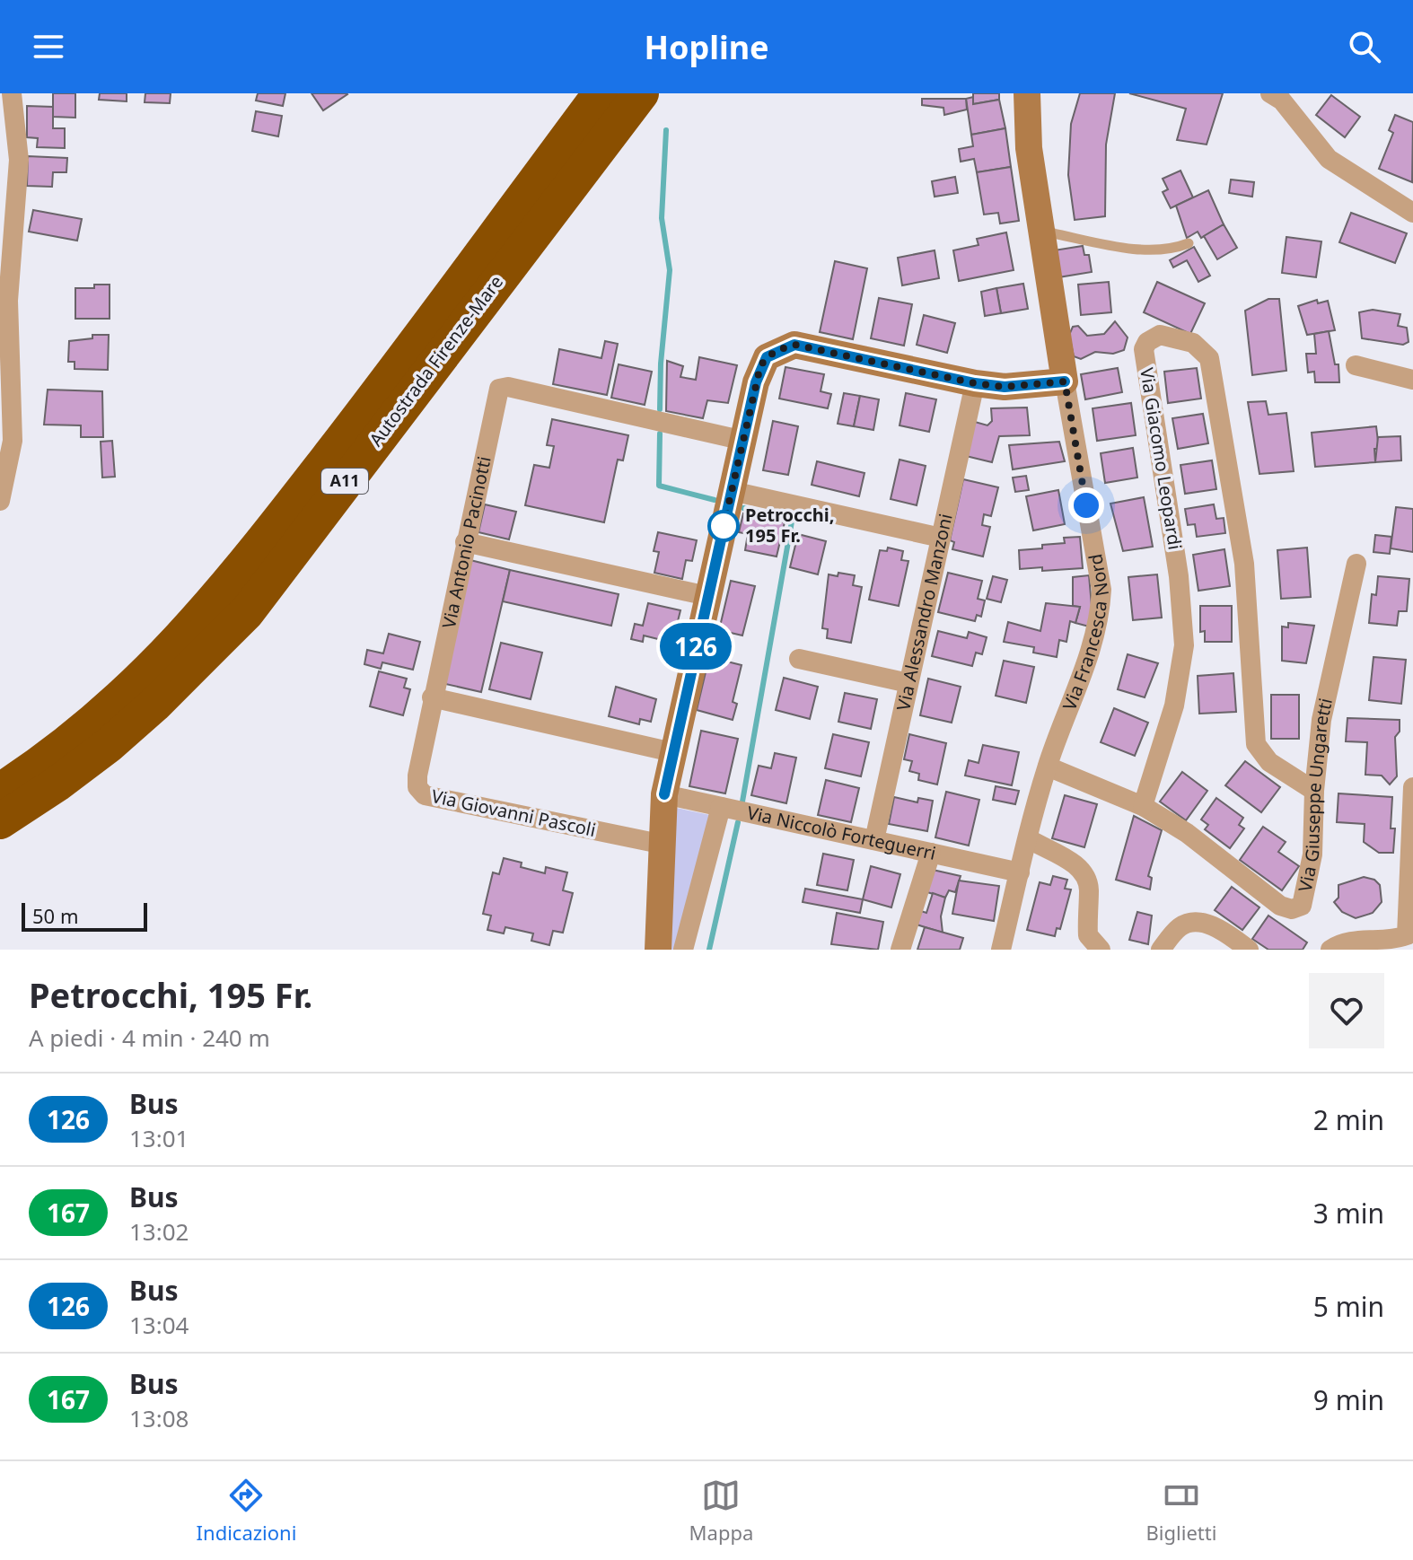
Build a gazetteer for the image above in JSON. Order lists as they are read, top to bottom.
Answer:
{
  "streets": {
    "highway": ["Autostrada Firenze-Mare", "A11"],
    "main road": ["Via Francesca Nord"],
    "street": [
      "Via Giacomo Leopardi",
      "Via Antonio Pacinotti",
      "Via Alessandro Manzoni",
      "Via Giuseppe Ungaretti",
      "Via Giovanni Pascoli",
      "Via Niccolò Forteguerri"
    ]
  },
  "crossings": [
    ["Via Giacomo Leopardi", "Via Giuseppe Ungaretti"],
    ["Via Antonio Pacinotti", "Via Giovanni Pascoli"],
    ["Via Alessandro Manzoni", "Via Niccolò Forteguerri"],
    ["Via Francesca Nord", "Via Giuseppe Ungaretti"],
    ["Via Francesca Nord", "Via Niccolò Forteguerri"]
  ],
  "places": ["Petrocchi, 195 Fr."],
  "lines": ["bus line 126"],
  "scale_bar": "50 m",
  "page": {
    "header": "Hopline",
    "on_map": "126",
    "scale": "50 m",
    "heading": ["Petrocchi, 195 Fr.", "A piedi · 4 min · 240 m"],
    "list": [
      {
        "mark": "126",
        "name": "Bus",
        "note": "13:01",
        "value": "2 min"
      },
      {
        "mark": "167",
        "name": "Bus",
        "note": "13:02",
        "value": "3 min"
      },
      {
        "mark": "126",
        "name": "Bus",
        "note": "13:04",
        "value": "5 min"
      },
      {
        "mark": "167",
        "name": "Bus",
        "note": "13:08",
        "value": "9 min"
      }
    ],
    "tabs": ["Indicazioni", "Mappa", "Biglietti"]
  }
}
